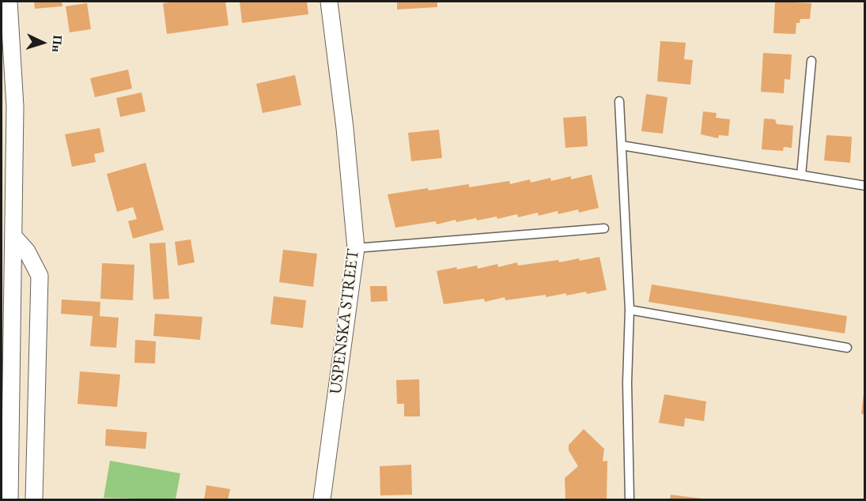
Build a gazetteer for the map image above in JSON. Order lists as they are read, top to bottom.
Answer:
{
  "streets": {
    "street": ["USPENSKA STREET"]
  },
  "north": "right"
}
